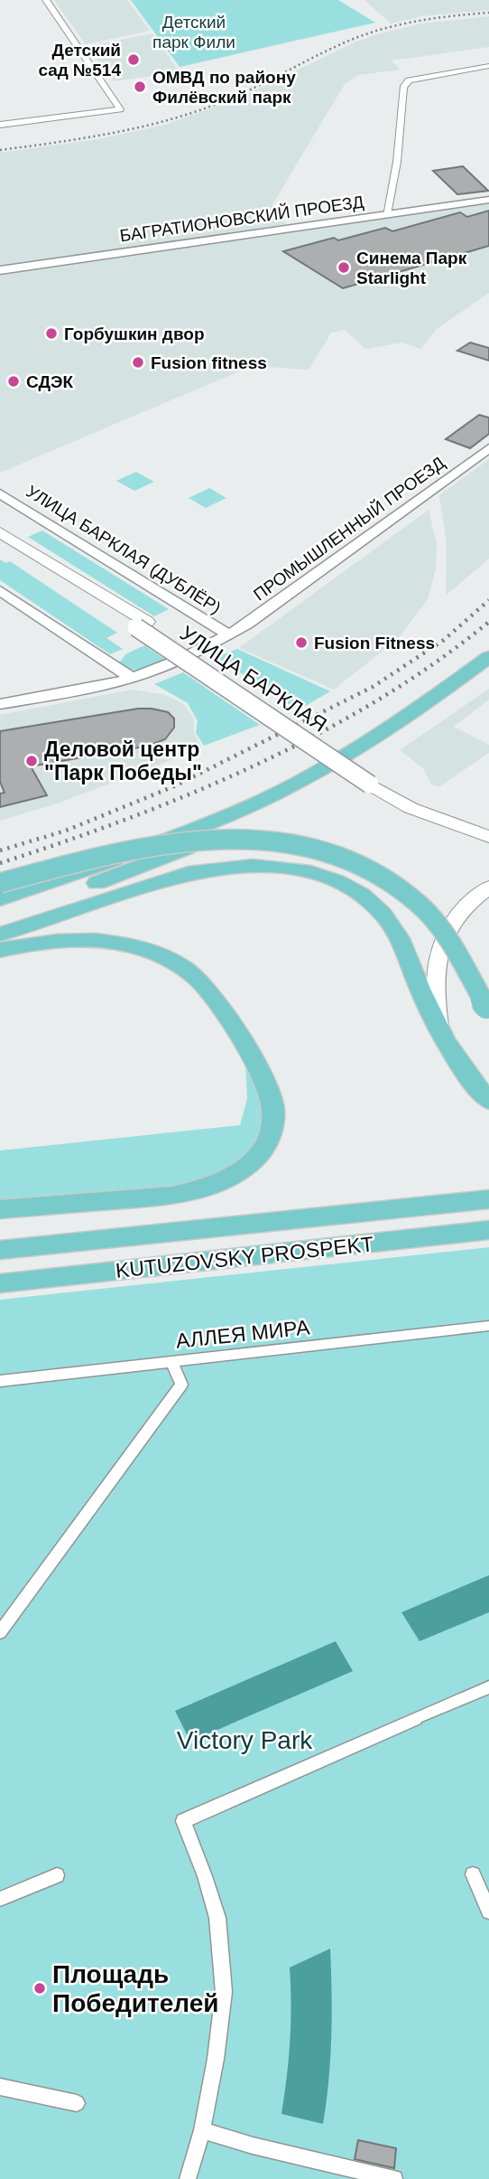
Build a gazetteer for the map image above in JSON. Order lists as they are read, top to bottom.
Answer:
{
  "streets": {
    "main road": ["УЛИЦА БАРКЛАЯ", "KUTUZOVSKY PROSPEKT"],
    "street": [
      "БАГРАТИОНОВСКИЙ ПРОЕЗД",
      "ПРОМЫШЛЕННЫЙ ПРОЕЗД",
      "УЛИЦА БАРКЛАЯ (ДУБЛЁР)",
      "АЛЛЕЯ МИРА"
    ]
  },
  "crossings": [
    ["ПРОМЫШЛЕННЫЙ ПРОЕЗД", "УЛИЦА БАРКЛАЯ (ДУБЛЁР)"]
  ],
  "parks": ["Детский парк Фили", "Victory Park"],
  "places": [
    "Детский сад №514",
    "ОМВД по району Филёвский парк",
    "Синема Парк Starlight",
    "Горбушкин двор",
    "Fusion fitness",
    "СДЭК",
    "Fusion Fitness",
    "Деловой центр \"Парк Победы\"",
    "Площадь Победителей"
  ]
}
